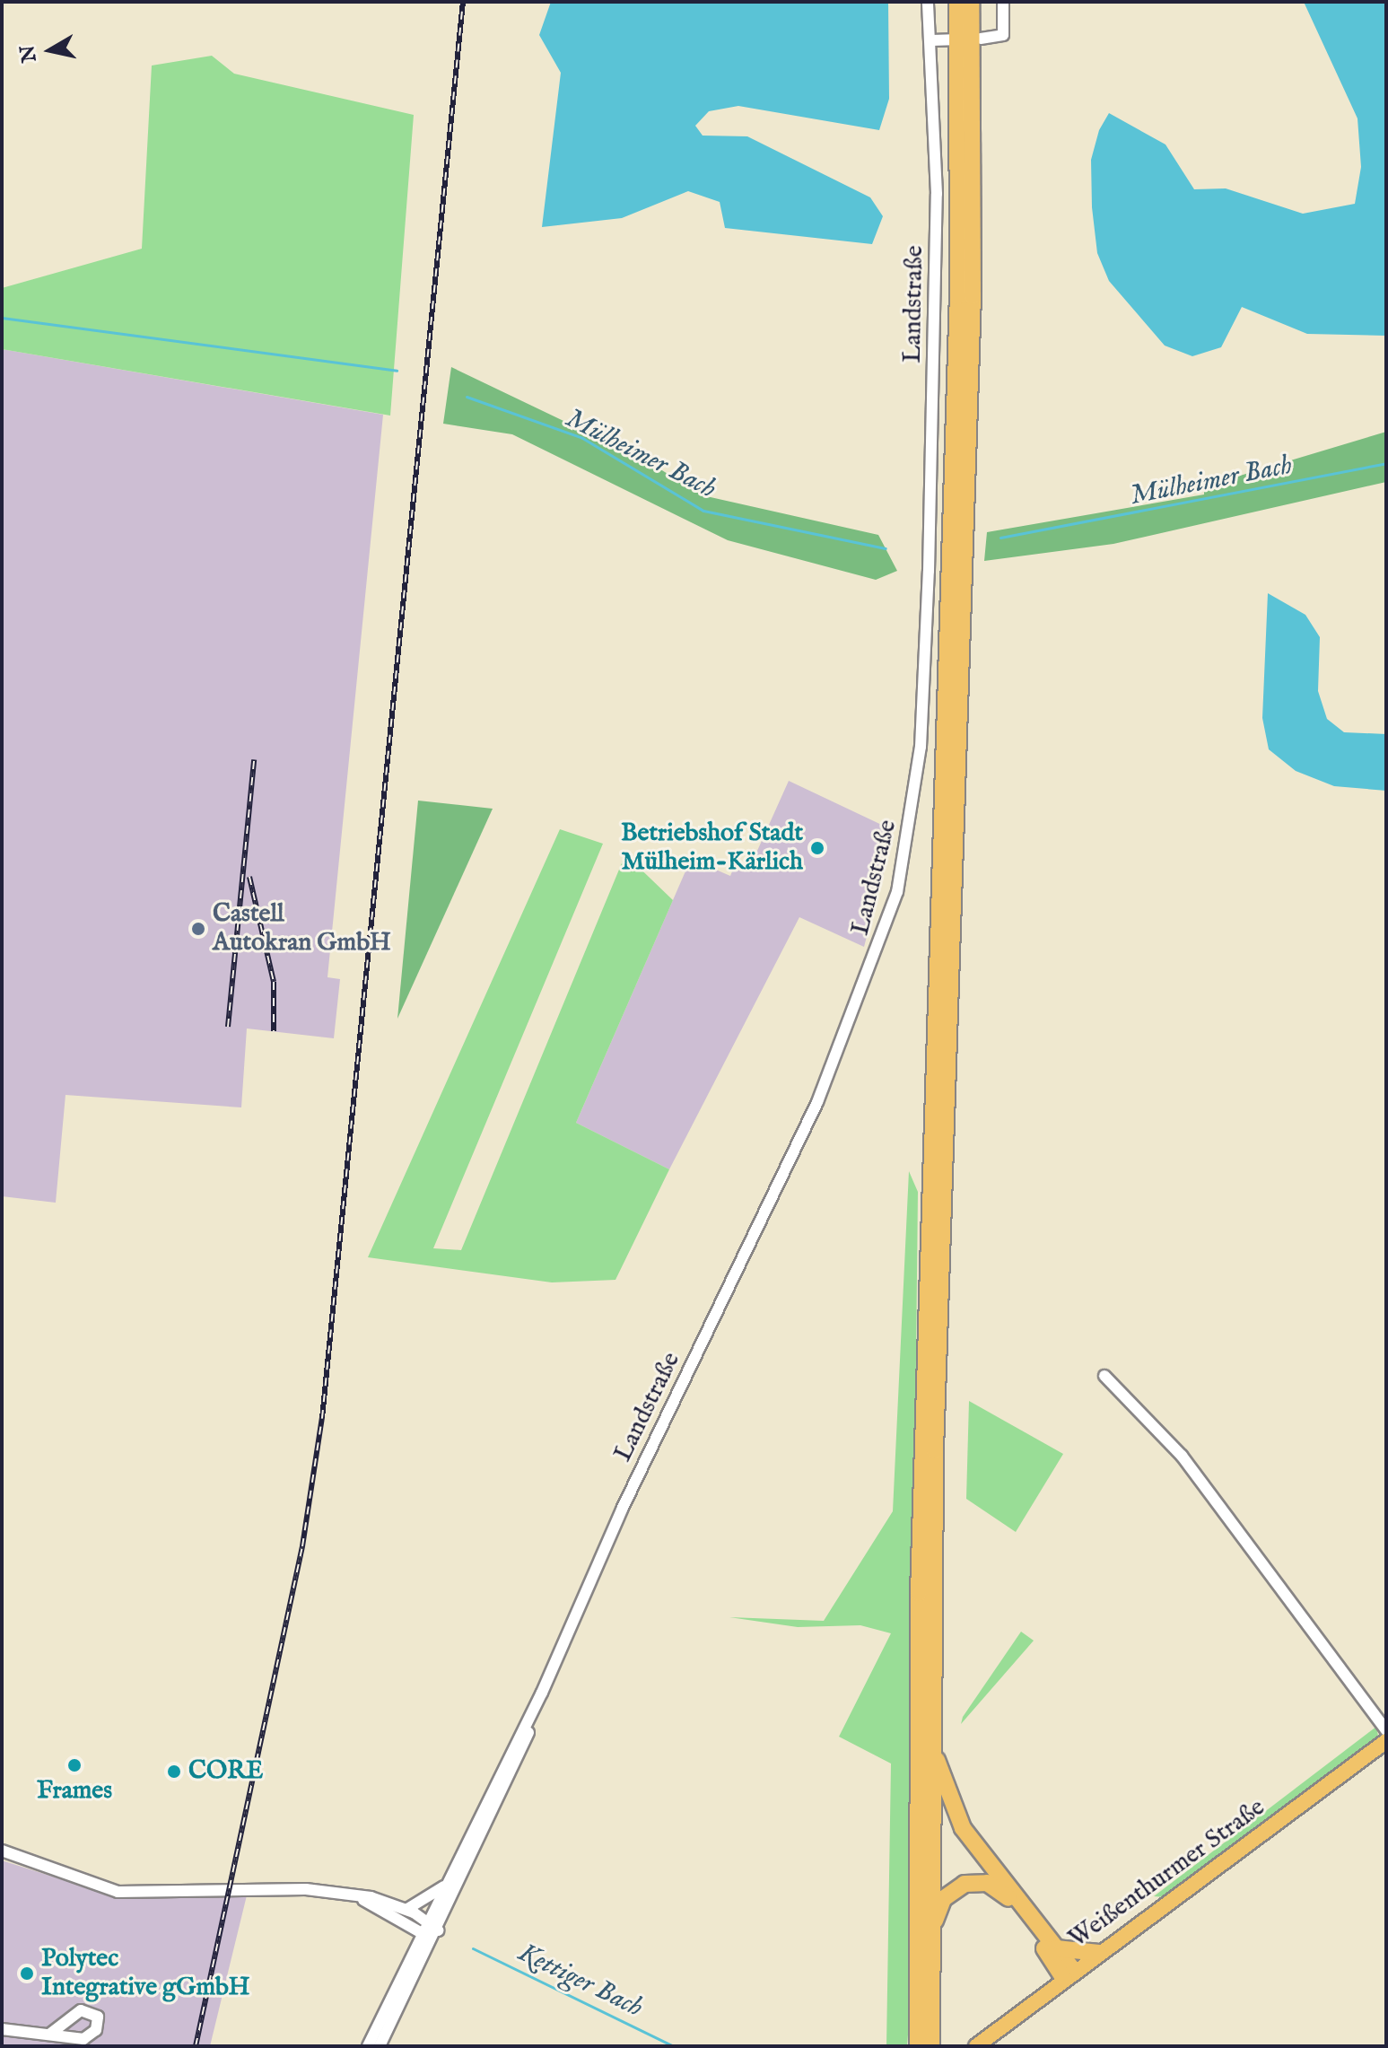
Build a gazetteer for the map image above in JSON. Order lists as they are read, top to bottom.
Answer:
{
  "streets": {
    "main road": ["Weißenthurmer Straße"],
    "street": ["Landstraße"]
  },
  "water": ["Mülheimer Bach", "Kettiger Bach"],
  "places": [
    "Betriebshof Stadt Mülheim-Kärlich",
    "Castell Autokran GmbH",
    "Frames",
    "CORE",
    "Polytec Integrative gGmbH"
  ],
  "north": "left"
}
